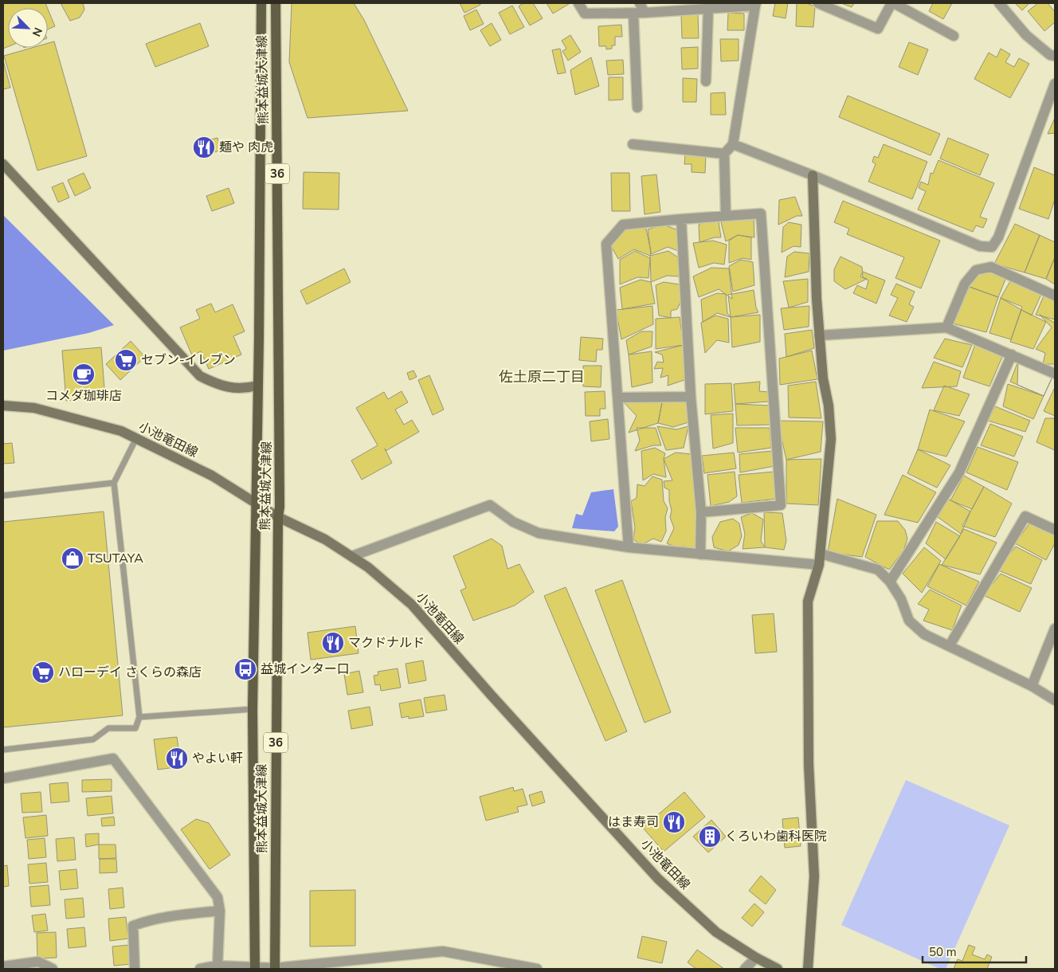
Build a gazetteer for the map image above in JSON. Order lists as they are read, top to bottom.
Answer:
{
  "streets": {
    "main road": ["熊本益城大津線", "36"],
    "street": ["小池竜田線"]
  },
  "crossings": [
    ["熊本益城大津線", "小池竜田線"]
  ],
  "districts": ["佐土原二丁目"],
  "places": {
    "restaurant": [
      "麺や 肉虎",
      "マクドナルド",
      "やよい軒",
      "はま寿司"
    ],
    "supermarket": ["セブン-イレブン", "ハローデイ さくらの森店"],
    "cafe": ["コメダ珈琲店"],
    "shop": ["TSUTAYA"],
    "bus stop": ["益城インター口"],
    "building": ["くろいわ歯科医院"]
  },
  "scale_bar": "50 m",
  "north": "bottom right"
}
